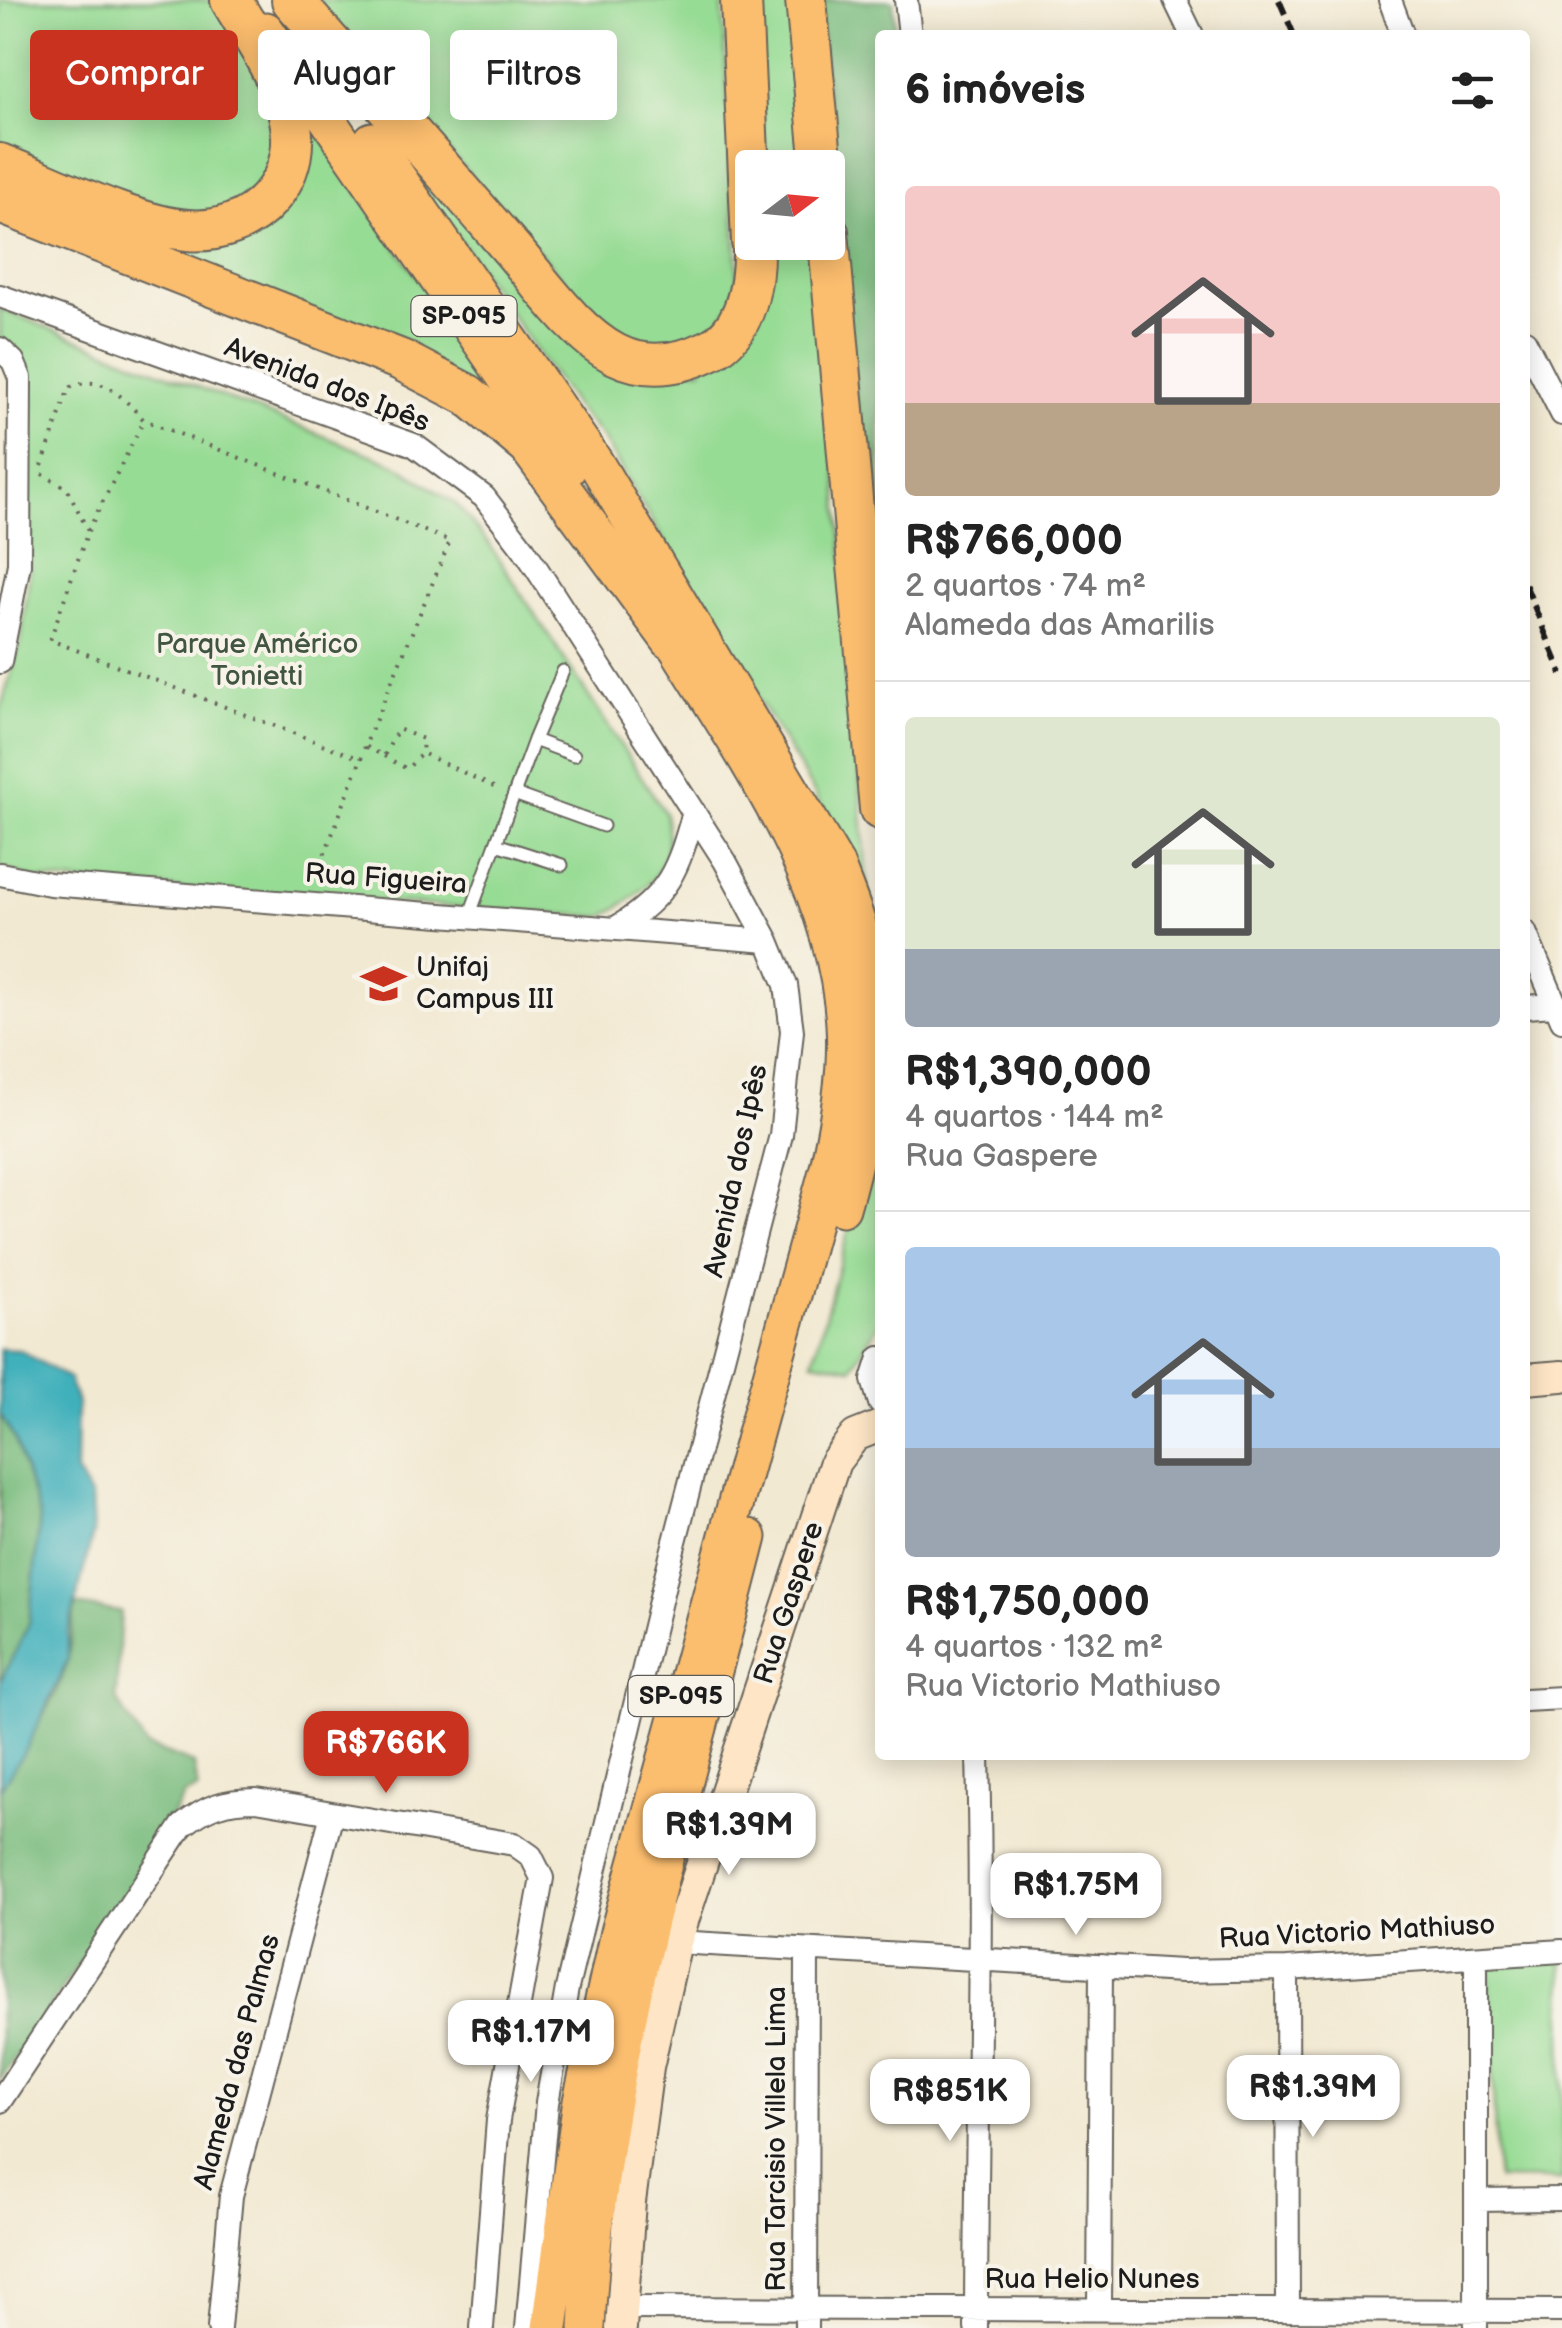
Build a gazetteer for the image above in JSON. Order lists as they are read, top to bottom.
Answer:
{
  "streets": {
    "main road": ["SP-095"],
    "street": [
      "Avenida dos Ipês",
      "Rua Figueira",
      "Rua Gaspere",
      "Rua Victorio Mathiuso",
      "Alameda das Palmas",
      "Rua Tarcisio Villela Lima",
      "Rua Helio Nunes"
    ]
  },
  "crossings": [
    ["Avenida dos Ipês", "Rua Figueira"],
    ["Rua Gaspere", "Rua Victorio Mathiuso"],
    ["Rua Gaspere", "Rua Helio Nunes"],
    ["Rua Victorio Mathiuso", "Rua Tarcisio Villela Lima"],
    ["Rua Tarcisio Villela Lima", "Rua Helio Nunes"]
  ],
  "parks": ["Parque Américo Tonietti"],
  "places": {
    "school or university": ["Unifaj Campus III"]
  },
  "north": "right",
  "page": {
    "chip": ["Comprar", "Alugar", "Filtros"],
    "heading": "6 imóveis",
    "list": [
      {
        "name": "R$766,000",
        "note": "2 quartos · 74 m² · Alameda das Amarilis"
      },
      {
        "name": "R$1,390,000",
        "note": "4 quartos · 144 m² · Rua Gaspere"
      },
      {
        "name": "R$1,750,000",
        "note": "4 quartos · 132 m² · Rua Victorio Mathiuso"
      }
    ],
    "price": [
      "R$766K",
      "R$1.39M",
      "R$1.75M",
      "R$1.17M",
      "R$1.39M",
      "R$851K"
    ]
  }
}
